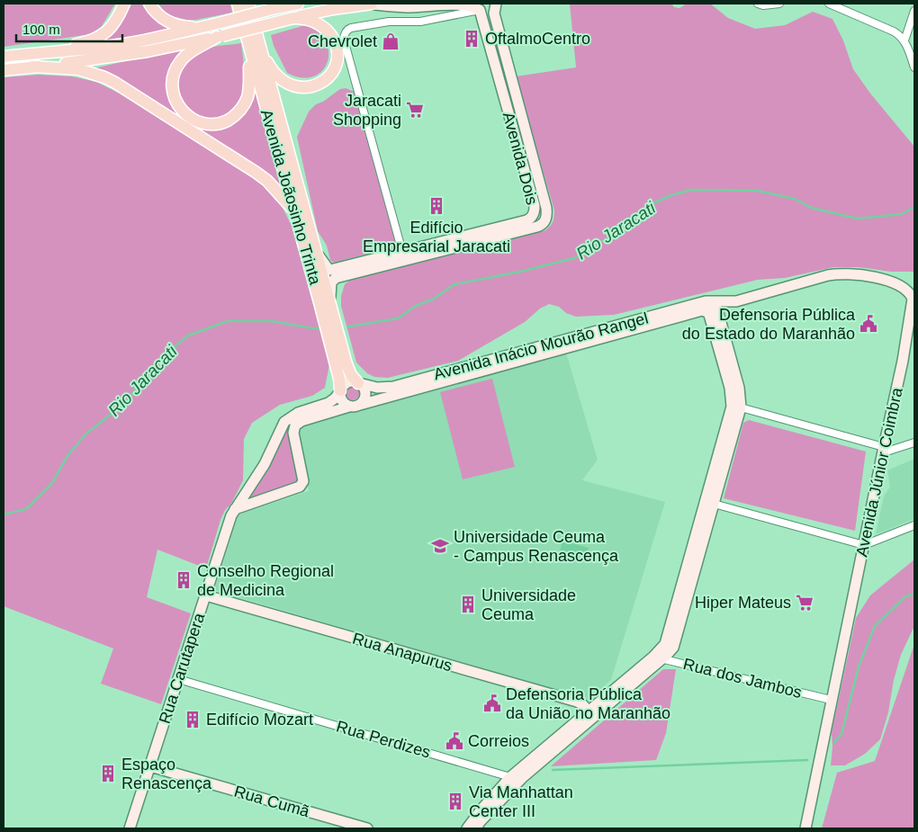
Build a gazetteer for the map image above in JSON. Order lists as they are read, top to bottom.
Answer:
{
  "streets": {
    "main road": [
      "Avenida Dois",
      "Avenida Joãosinho Trinta",
      "Avenida Inácio Mourão Rangel",
      "Avenida Júnior Coimbra",
      "Rua Anapurus",
      "Rua Carutapera",
      "Rua Cumã"
    ],
    "street": ["Rua dos Jambos", "Rua Perdizes"]
  },
  "crossings": [
    ["Avenida Dois", "Avenida Joãosinho Trinta"],
    ["Avenida Joãosinho Trinta", "Avenida Inácio Mourão Rangel"],
    ["Avenida Inácio Mourão Rangel", "Avenida Júnior Coimbra"],
    ["Avenida Júnior Coimbra", "Rua dos Jambos"],
    ["Rua Anapurus", "Rua Carutapera"],
    ["Rua Carutapera", "Rua Perdizes"],
    ["Rua Carutapera", "Rua Cumã"]
  ],
  "water": ["Rio Jaracati"],
  "places": {
    "building": [
      "OftalmoCentro",
      "Edifício Empresarial Jaracati",
      "Conselho Regional de Medicina",
      "Universidade Ceuma",
      "Edifício Mozart",
      "Espaço Renascença",
      "Via Manhattan Center III"
    ],
    "shop": ["Chevrolet"],
    "supermarket": ["Jaracati Shopping", "Hiper Mateus"],
    "public building": ["Defensoria Pública do Estado do Maranhão", "Defensoria Pública da União no Maranhão", "Correios"],
    "school or university": ["Universidade Ceuma - Campus Renascença"]
  },
  "scale_bar": "100 m"
}
